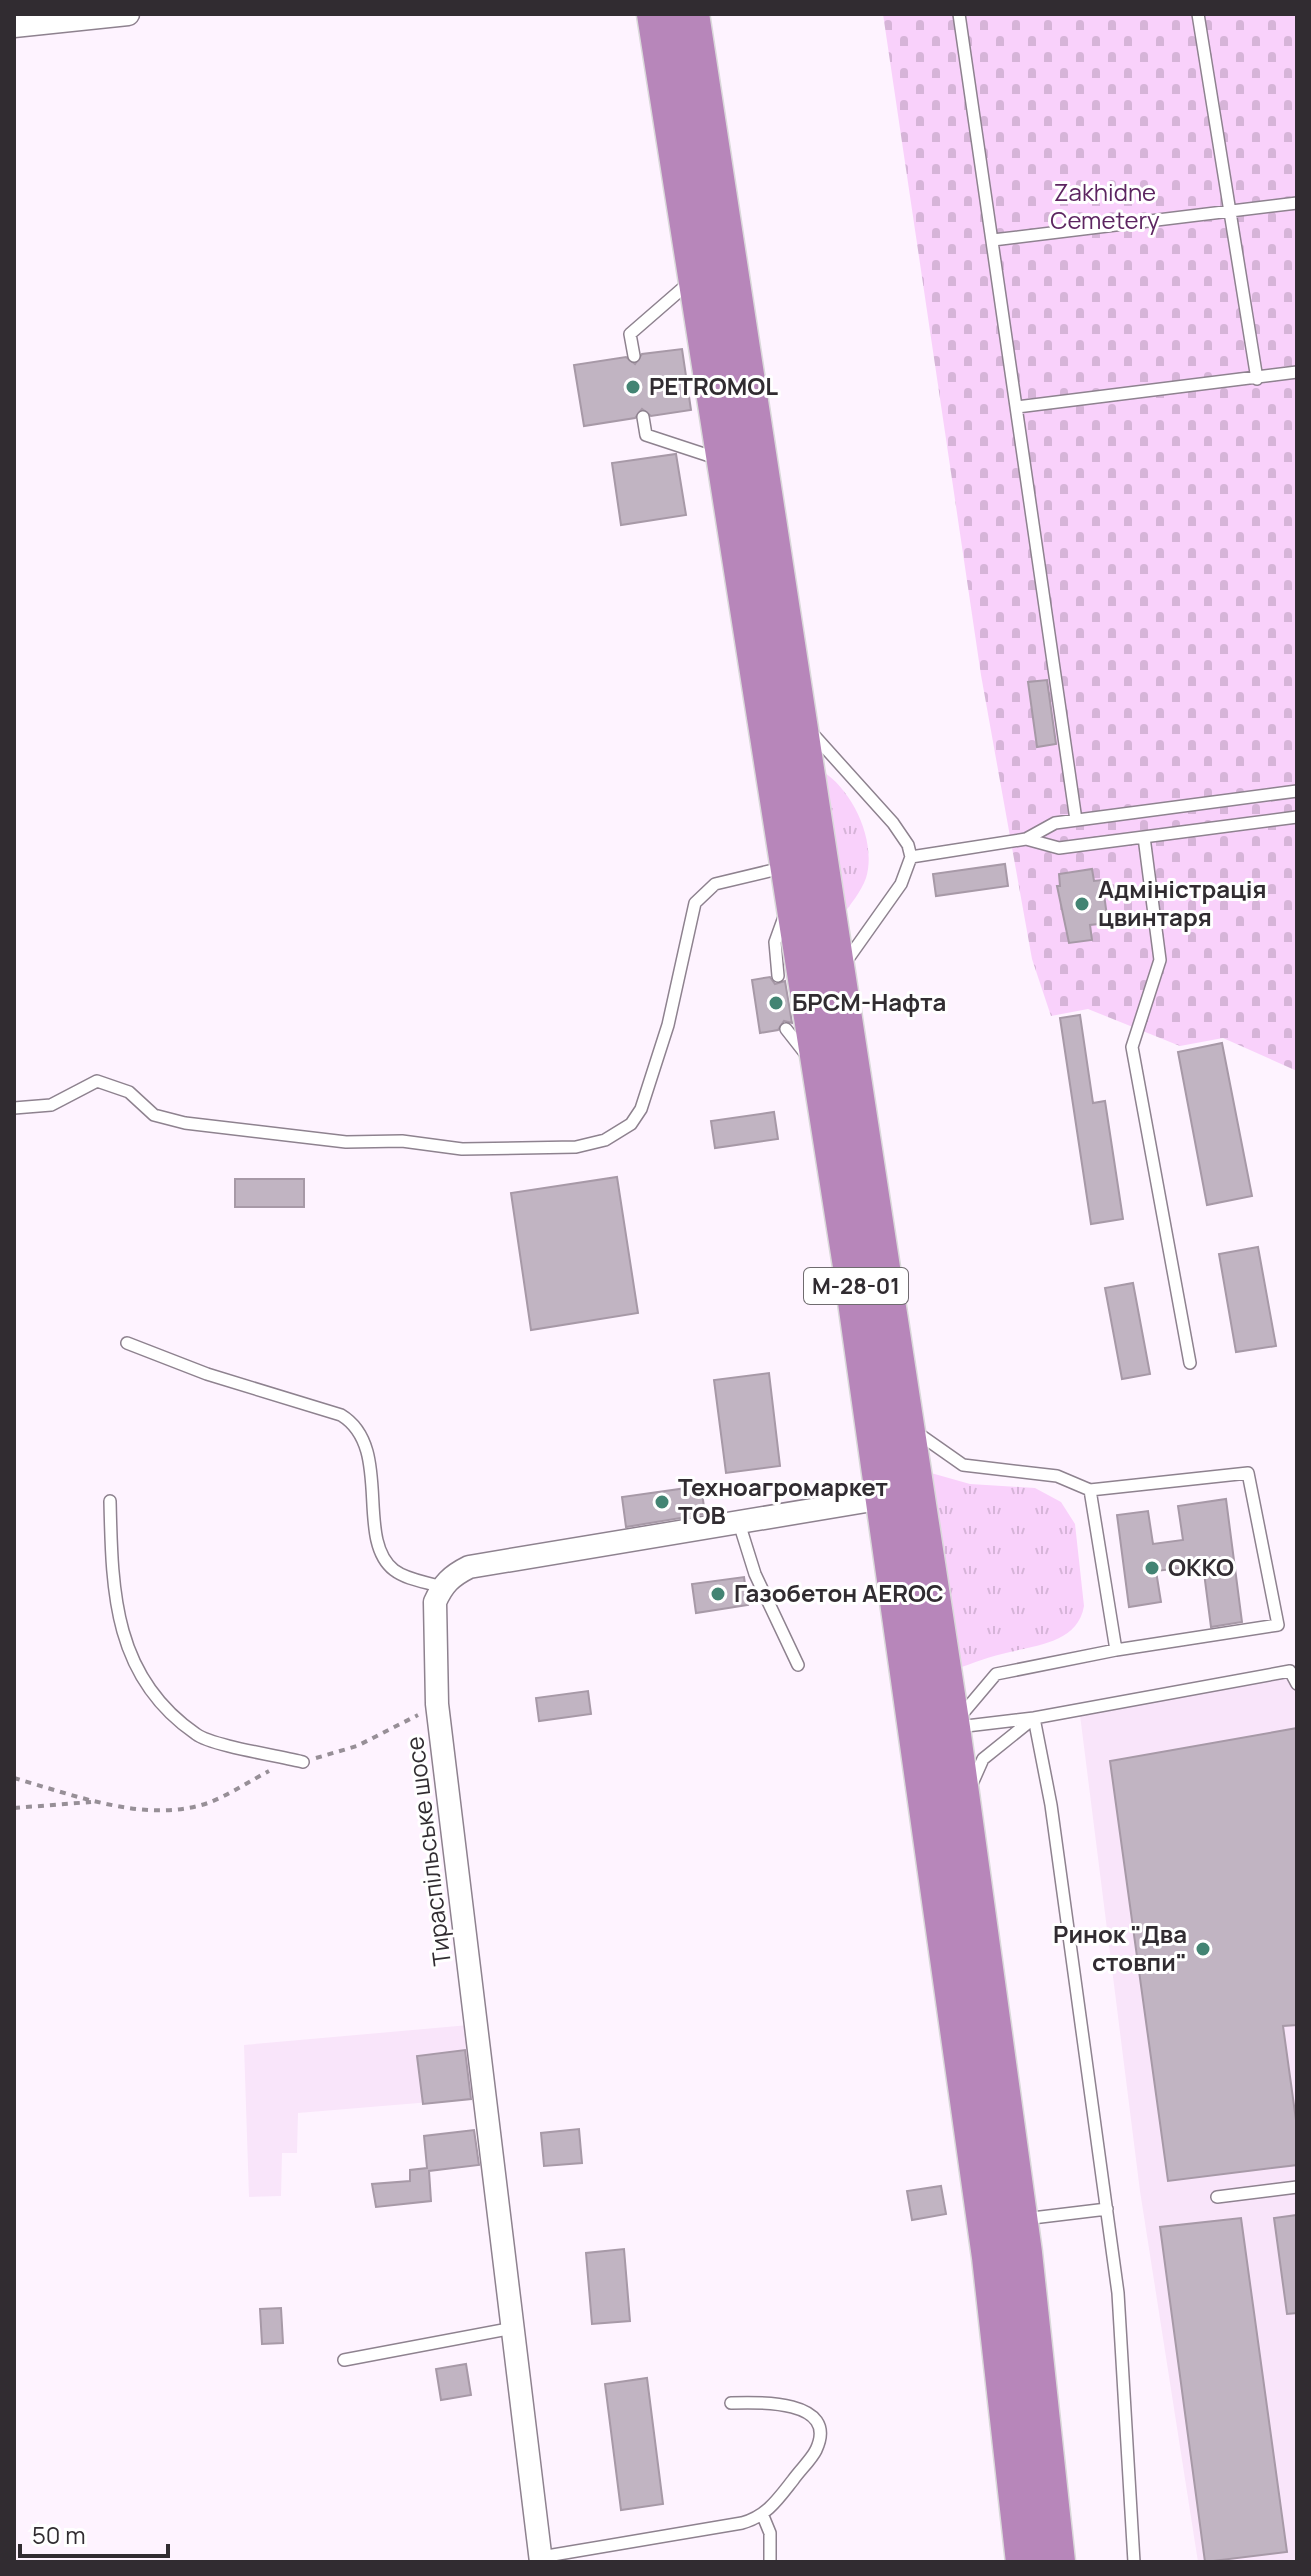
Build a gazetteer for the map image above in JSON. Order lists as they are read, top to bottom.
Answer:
{
  "streets": {
    "highway": ["М-28-01"],
    "street": ["Тираспільське шосе"]
  },
  "parks": ["Zakhidne Cemetery"],
  "places": [
    "PETROMOL",
    "Адміністрація цвинтаря",
    "БРСМ-Нафта",
    "Техноагромаркет ТОВ",
    "ОККО",
    "Газобетон AEROC",
    "Ринок \"Два стовпи\""
  ],
  "scale_bar": "50 m"
}
